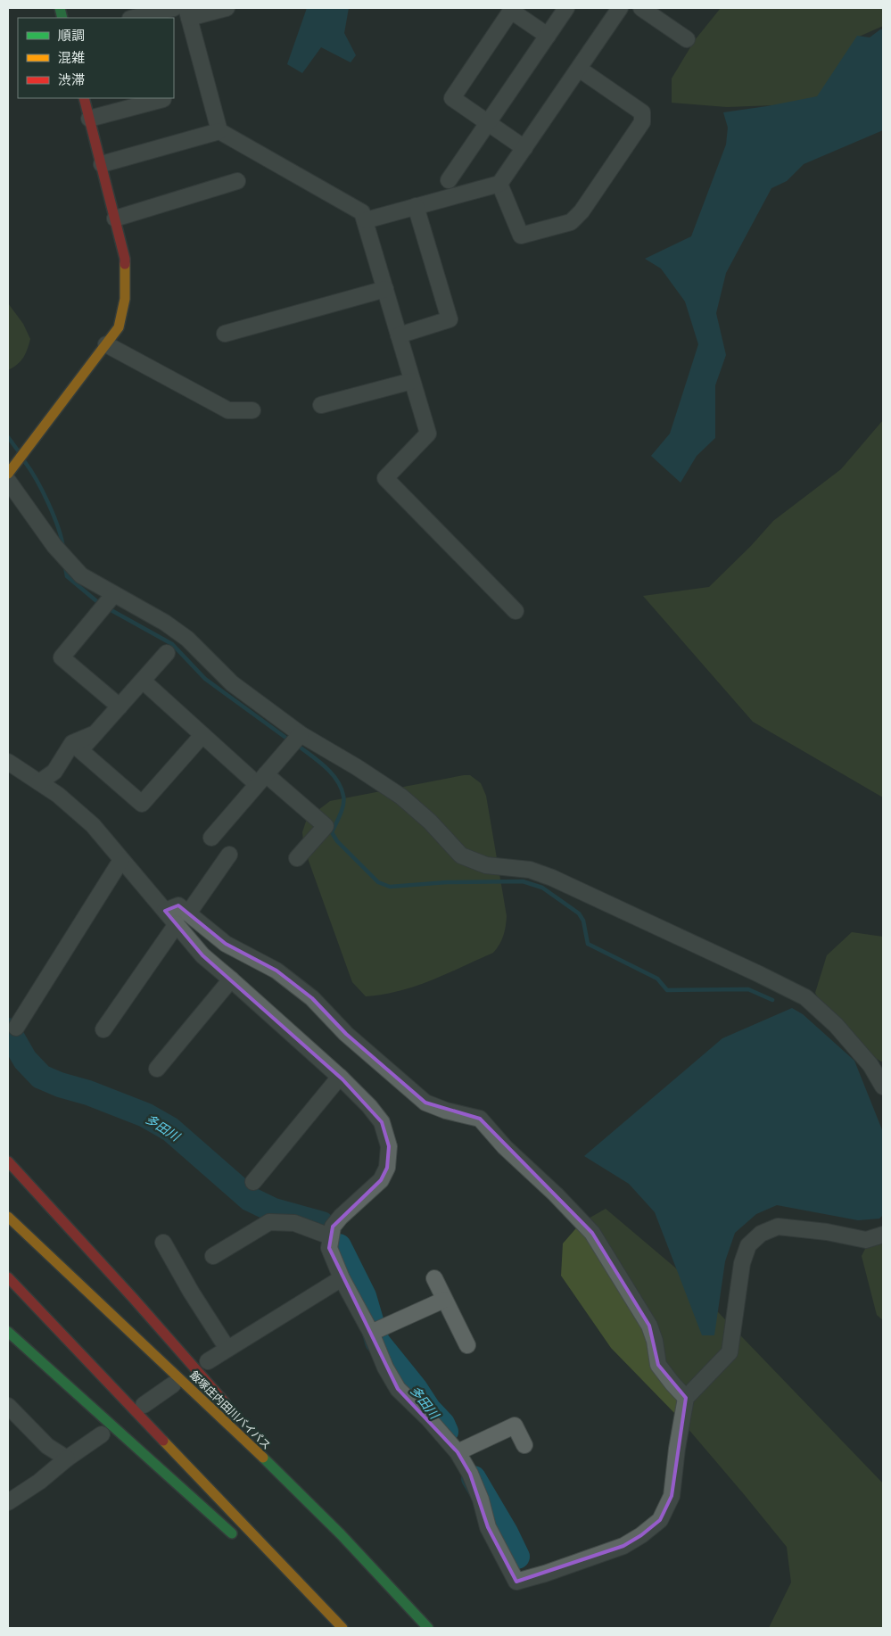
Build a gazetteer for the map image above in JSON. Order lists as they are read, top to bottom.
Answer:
{
  "streets": {
    "main road": ["飯塚庄内田川バイパス"]
  },
  "water": ["多田川"],
  "legend": ["順調", "混雑", "渋滞"]
}
